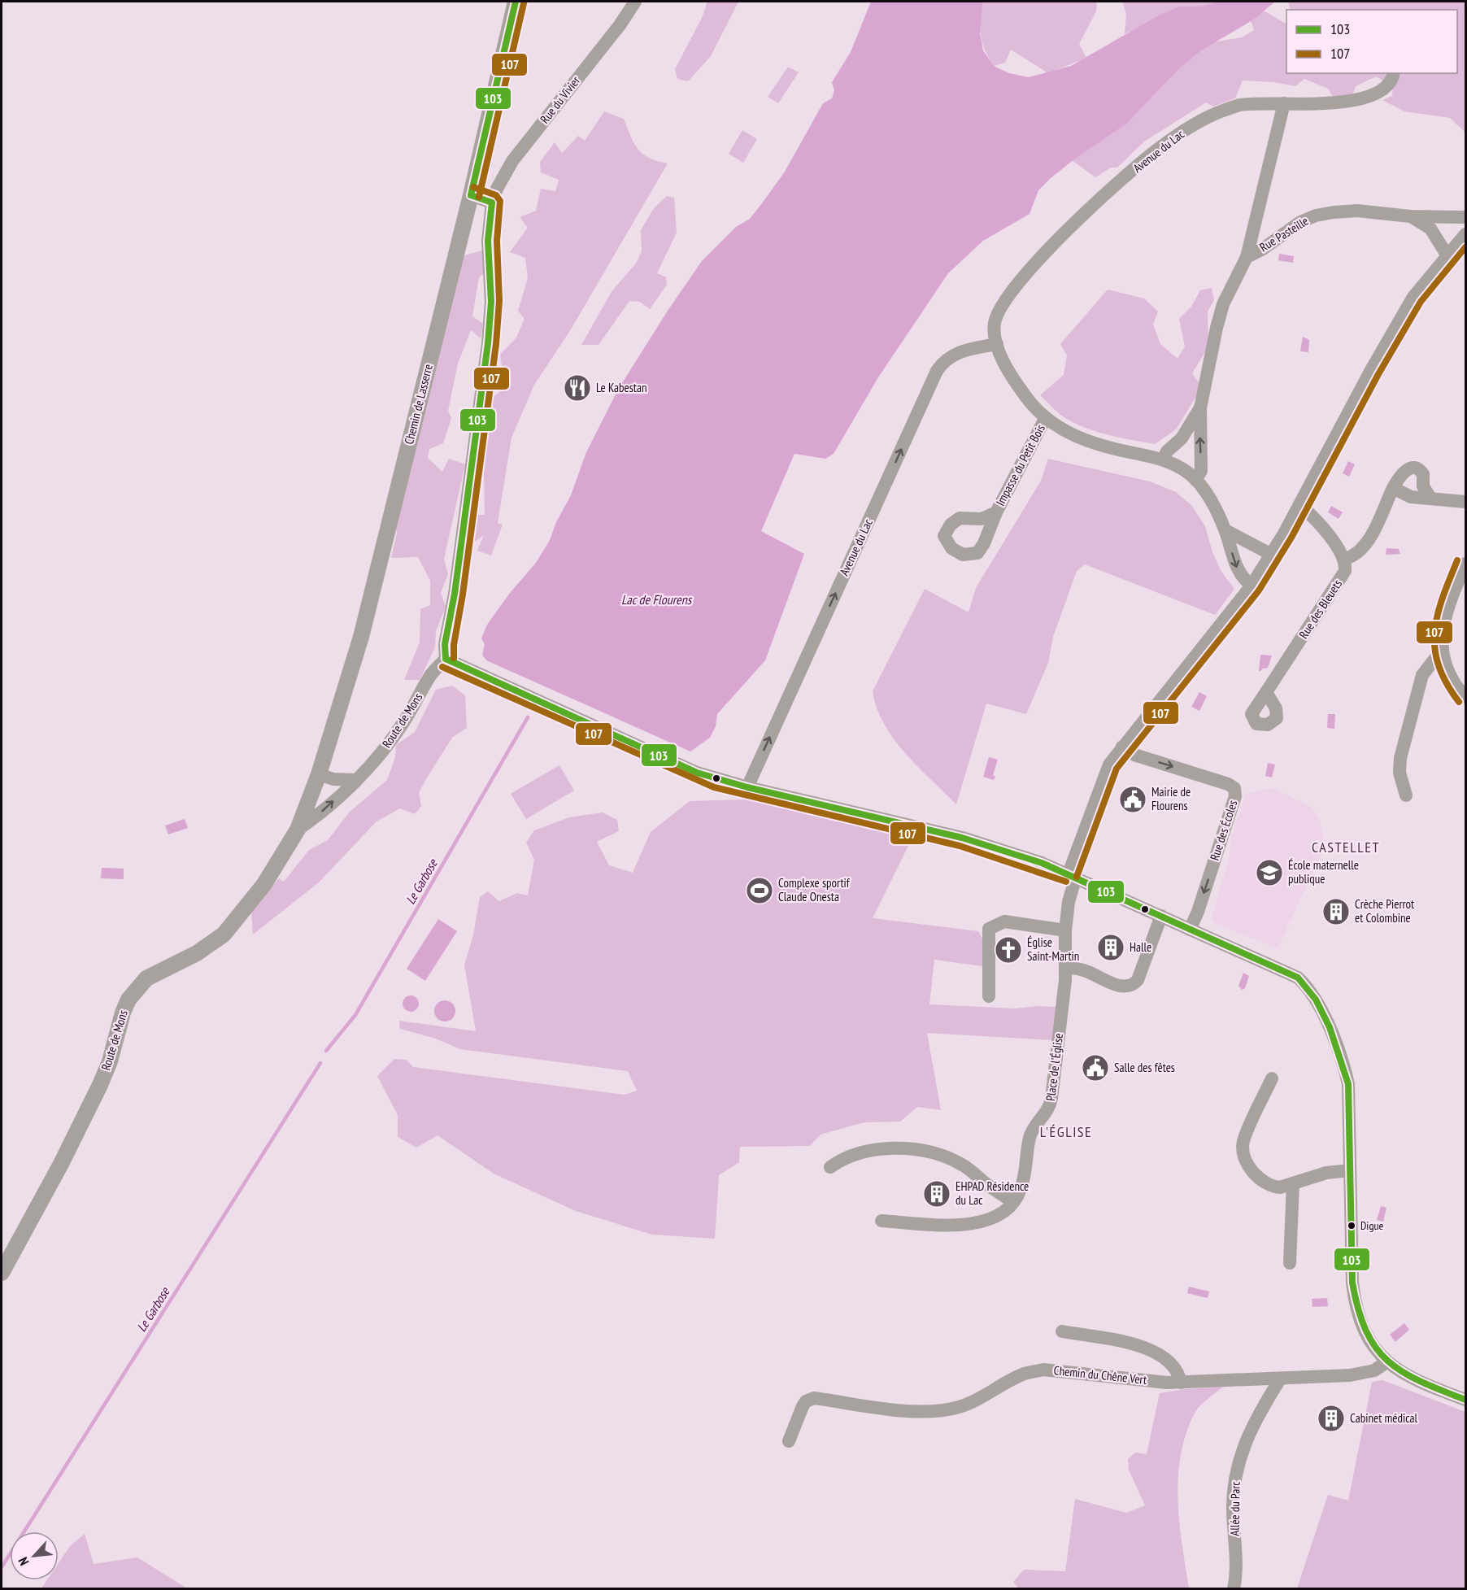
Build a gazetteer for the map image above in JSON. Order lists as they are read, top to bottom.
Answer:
{
  "streets": {
    "street": [
      "Rue du Vivier",
      "Avenue du Lac",
      "Rue Pasteille",
      "Chemin de Lasserre",
      "Impasse du Petit Bois",
      "Rue des Bleuets",
      "Route de Mons",
      "Rue des Écoles",
      "Place de l'Église",
      "Chemin du Chêne Vert",
      "Allée du Parc"
    ]
  },
  "crossings": [
    ["Rue du Vivier", "Route de Mons"],
    ["Avenue du Lac", "Rue Pasteille"],
    ["Avenue du Lac", "Impasse du Petit Bois"],
    ["Rue Pasteille", "Place de l'Église"],
    ["Chemin de Lasserre", "Route de Mons"],
    ["Rue des Écoles", "Place de l'Église"],
    ["Chemin du Chêne Vert", "Allée du Parc"]
  ],
  "one_way": ["Avenue du Lac"],
  "districts": ["CASTELLET", "L'ÉGLISE"],
  "water": ["Lac de Flourens", "Le Garbose"],
  "places": {
    "restaurant": ["Le Kabestan"],
    "public building": ["Mairie de Flourens", "Salle des fêtes"],
    "school or university": ["École maternelle publique"],
    "sports": ["Complexe sportif Claude Onesta"],
    "building": [
      "Crèche Pierrot et Colombine",
      "Halle",
      "EHPAD Résidence du Lac",
      "Cabinet médical"
    ],
    "church": ["Église Saint-Martin"],
    "other": ["Digue"]
  },
  "lines": ["transit line 103", "transit line 107"],
  "legend": ["103", "107"],
  "north": "bottom left"
}
